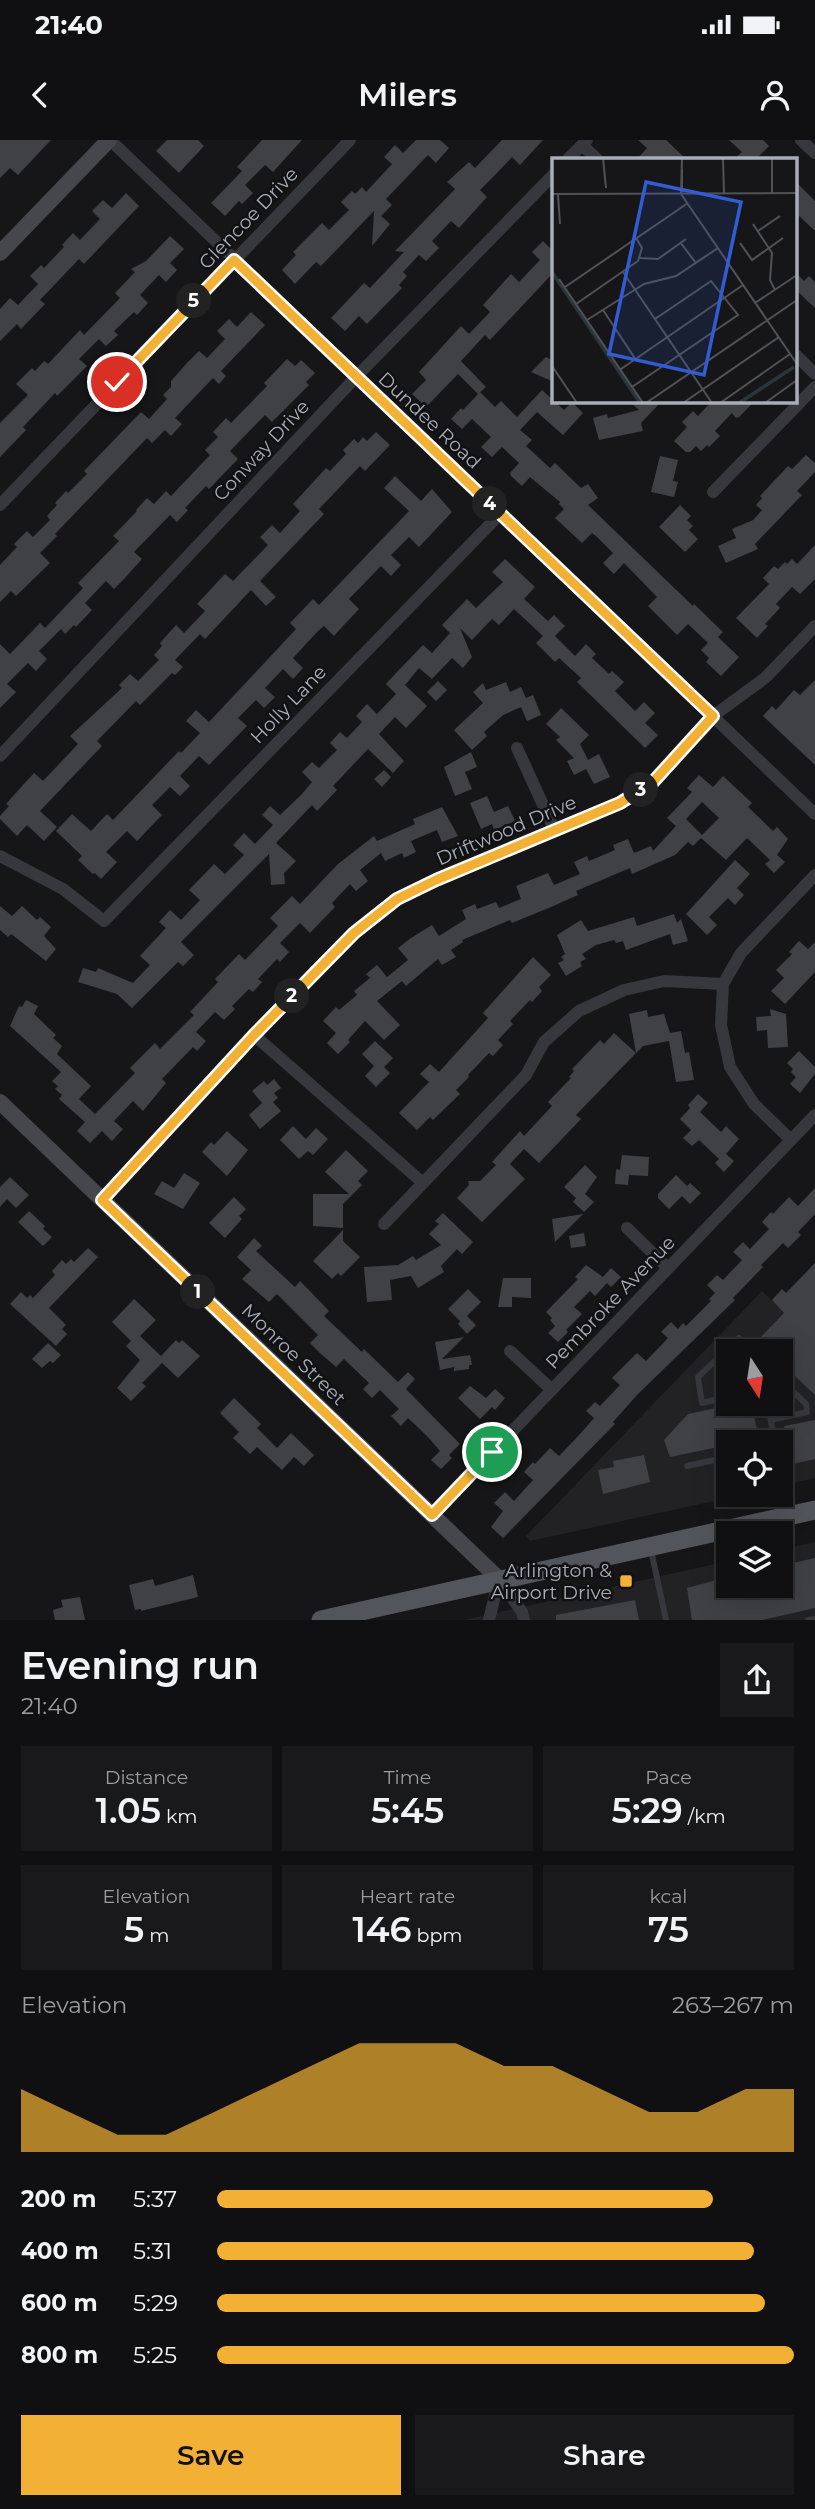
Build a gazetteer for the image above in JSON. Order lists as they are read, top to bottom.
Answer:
{
  "streets": {
    "street": [
      "Glencoe Drive",
      "Dundee Road",
      "Conway Drive",
      "Holly Lane",
      "Driftwood Drive",
      "Pembroke Avenue",
      "Monroe Street"
    ]
  },
  "crossings": [
    ["Glencoe Drive", "Dundee Road"],
    ["Dundee Road", "Conway Drive"],
    ["Dundee Road", "Holly Lane"],
    ["Dundee Road", "Driftwood Drive"],
    ["Driftwood Drive", "Monroe Street"],
    ["Pembroke Avenue", "Monroe Street"]
  ],
  "places": {
    "transit": ["Arlington & Airport Drive"]
  },
  "north": "bottom",
  "page": {
    "status": "21:40",
    "header": "Milers",
    "pins": [
      "5",
      "4",
      "3",
      "2",
      "1"
    ],
    "heading": ["Evening run", "21:40"],
    "stats": [
      ["Distance", "1.05 km"],
      ["Time", "5:45"],
      ["Pace", "5:29 /km"],
      ["Elevation", "5 m"],
      ["Heart rate", "146 bpm"],
      ["kcal", "75"]
    ],
    "chart": ["Elevation", "263–267 m"],
    "list": [
      {
        "name": "200 m",
        "note": "5:37"
      },
      {
        "name": "400 m",
        "note": "5:31"
      },
      {
        "name": "600 m",
        "note": "5:29"
      },
      {
        "name": "800 m",
        "note": "5:25"
      }
    ],
    "buttons": ["Save", "Share"]
  }
}
